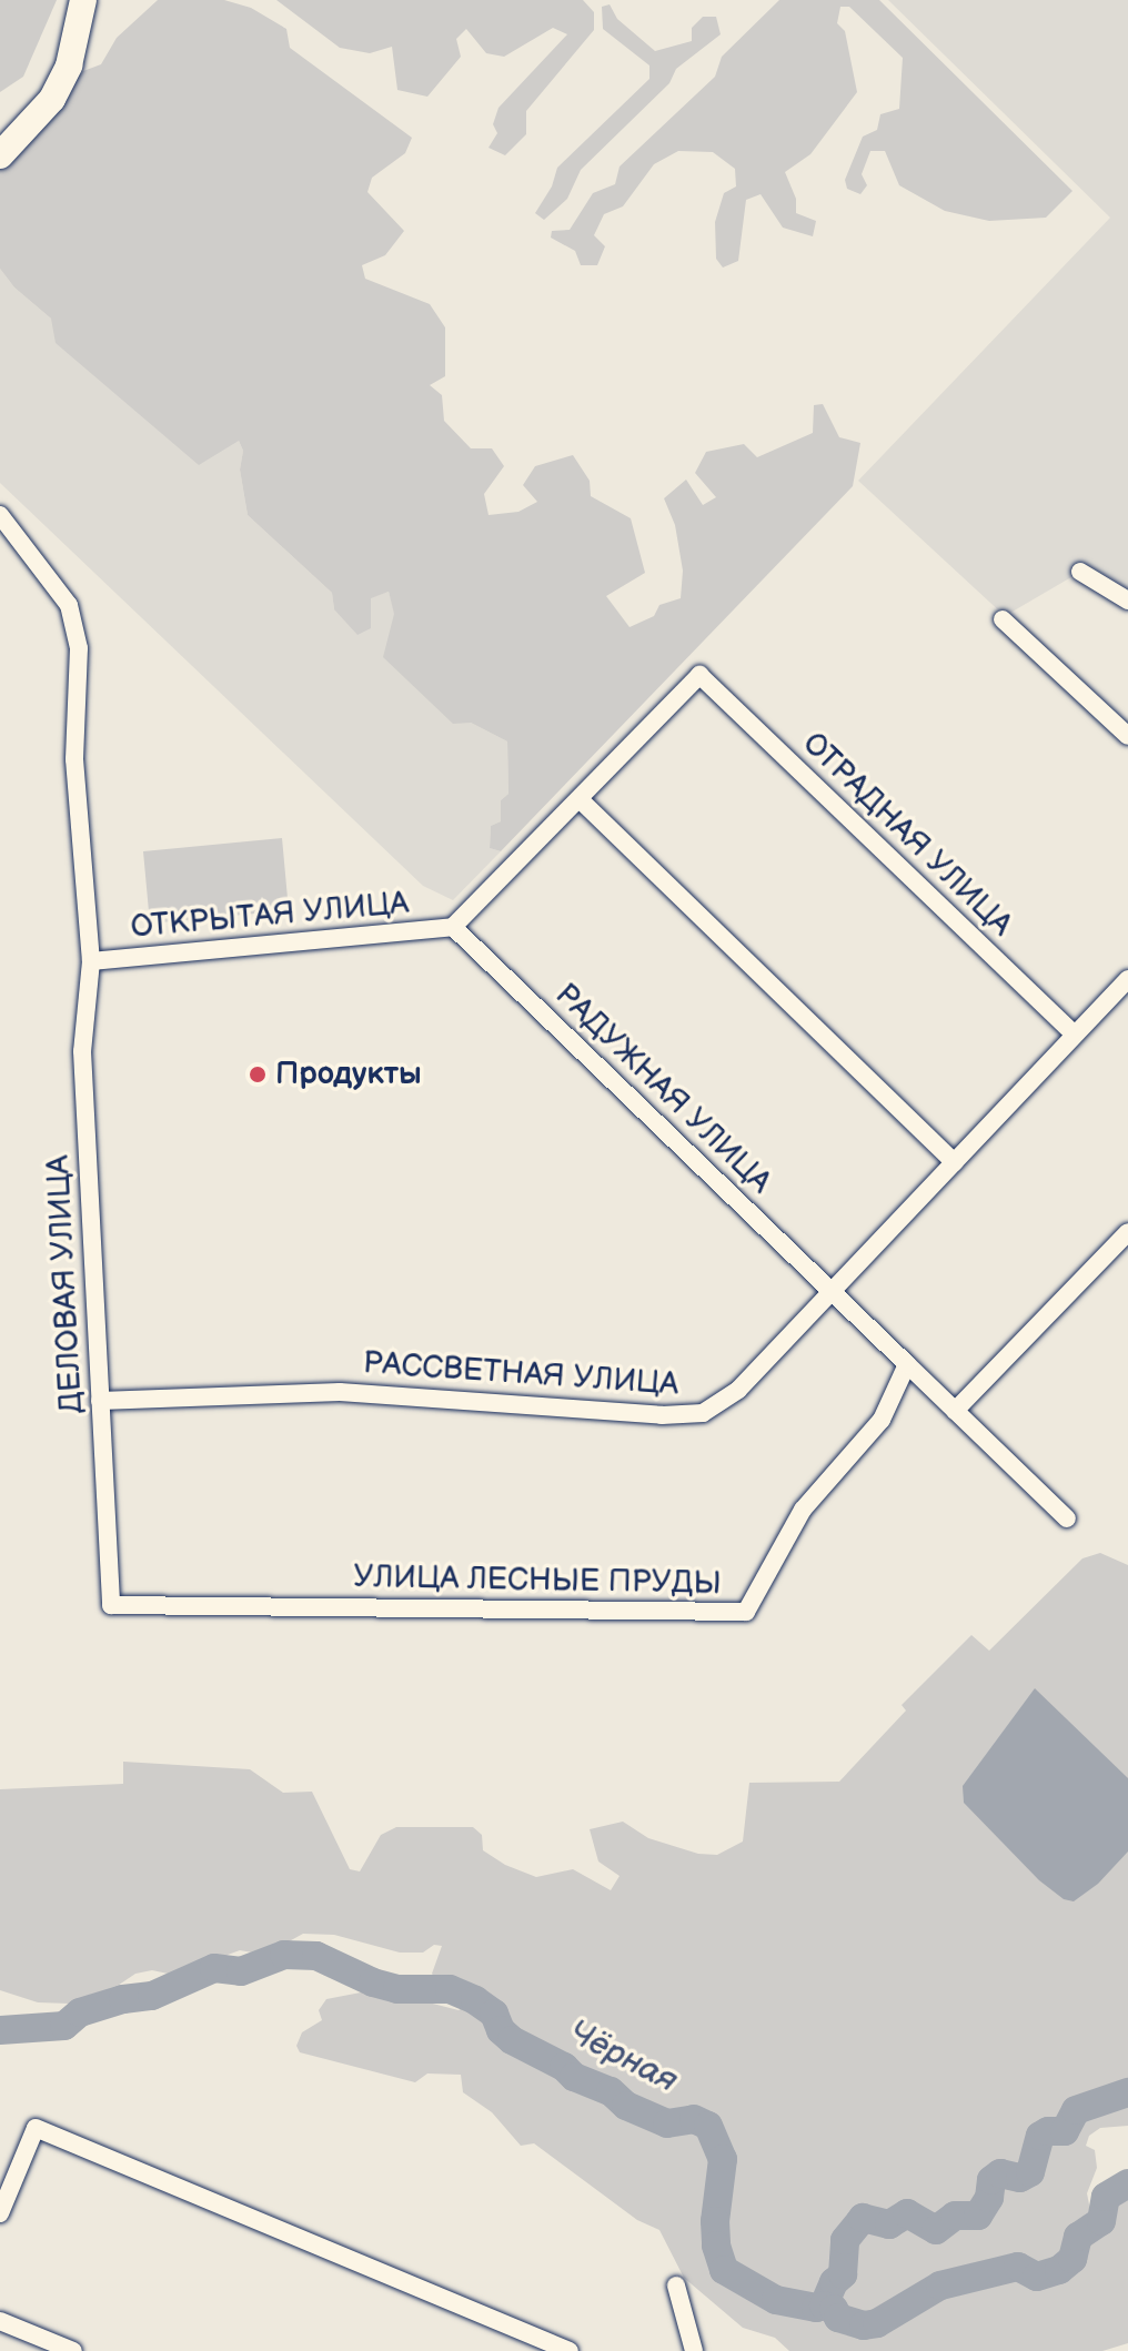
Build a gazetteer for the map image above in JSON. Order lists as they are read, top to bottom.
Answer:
{
  "streets": {
    "street": [
      "ОТРАДНАЯ УЛИЦА",
      "ОТКРЫТАЯ УЛИЦА",
      "РАДУЖНАЯ УЛИЦА",
      "ДЕЛОВАЯ УЛИЦА",
      "РАССВЕТНАЯ УЛИЦА",
      "УЛИЦА ЛЕСНЫЕ ПРУДЫ"
    ]
  },
  "crossings": [
    ["ОТРАДНАЯ УЛИЦА", "РАССВЕТНАЯ УЛИЦА"],
    ["ОТКРЫТАЯ УЛИЦА", "РАДУЖНАЯ УЛИЦА"],
    ["ОТКРЫТАЯ УЛИЦА", "ДЕЛОВАЯ УЛИЦА"],
    ["РАДУЖНАЯ УЛИЦА", "РАССВЕТНАЯ УЛИЦА"],
    ["РАДУЖНАЯ УЛИЦА", "УЛИЦА ЛЕСНЫЕ ПРУДЫ"],
    ["ДЕЛОВАЯ УЛИЦА", "РАССВЕТНАЯ УЛИЦА"],
    ["ДЕЛОВАЯ УЛИЦА", "УЛИЦА ЛЕСНЫЕ ПРУДЫ"]
  ],
  "water": ["Чёрная"],
  "places": ["Продукты"]
}
